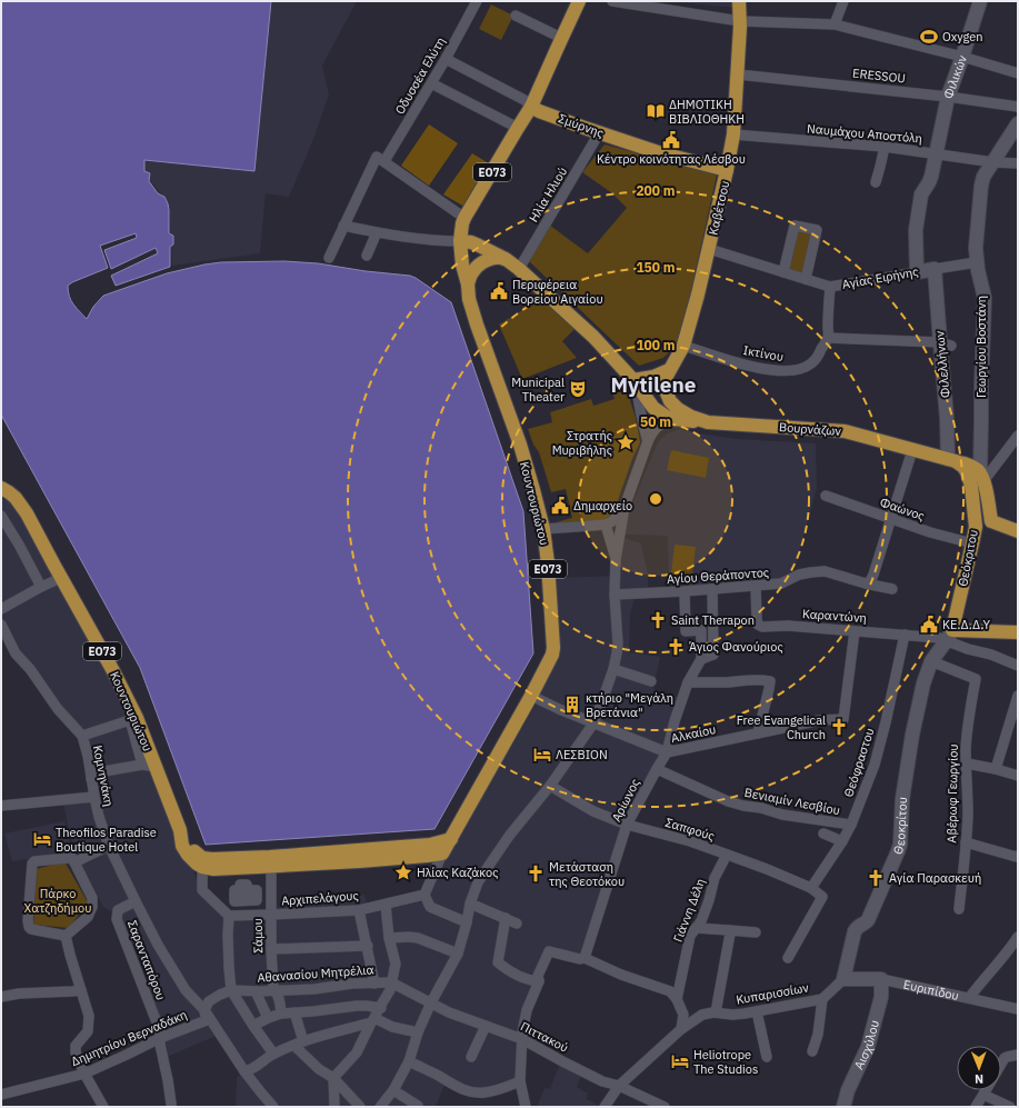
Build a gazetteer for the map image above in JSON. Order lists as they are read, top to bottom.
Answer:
{
  "streets": {
    "main road": [
      "Φιλικών",
      "Σμύρνης",
      "ΕΟ73",
      "Καβέτσου",
      "Αγίας Ειρήνης",
      "Γεωργίου Βοστάνη",
      "Φιλελλήνων",
      "Βουρνάζων",
      "Κουντουριώτου",
      "Θεόκριτου",
      "Θεοκρίτου",
      "Ευριπίδου",
      "Αισχύλου"
    ],
    "street": [
      "Οδυσσέα Ελύτη",
      "ERESSOU",
      "Ναυμάχου Αποστόλη",
      "Ηλία Ηλιού",
      "Ικτίνου",
      "Φαώνος",
      "Αγίου Θεράποντος",
      "Καραντώνη",
      "Αλκαίου",
      "Θεόφραστου",
      "Κομνηνάκη",
      "Αβέρωφ Γεωργίου",
      "Αρίωνος",
      "Βενιαμίν Λεσβίου",
      "Σαπφούς",
      "Αρχιπελάγους",
      "Γιάννη Δέλη",
      "Σάμου",
      "Σαρανταπόρου",
      "Αθανασίου Μητρέλια",
      "Κυπαρισσίων",
      "Πιττακού",
      "Δημητρίου Βερναδάκη"
    ]
  },
  "crossings": [
    ["Οδυσσέα Ελύτη", "Σμύρνης"],
    ["ERESSOU", "Φιλικών"],
    ["ERESSOU", "Καβέτσου"],
    ["Φιλικών", "Ναυμάχου Αποστόλη"],
    ["Σμύρνης", "ΕΟ73"],
    ["Σμύρνης", "Ηλία Ηλιού"],
    ["Σμύρνης", "Καβέτσου"],
    ["Ναυμάχου Αποστόλη", "Καβέτσου"],
    ["Ναυμάχου Αποστόλη", "Γεωργίου Βοστάνη"],
    ["ΕΟ73", "Κουντουριώτου"],
    ["Καβέτσου", "Αγίας Ειρήνης"],
    ["Καβέτσου", "Ικτίνου"],
    ["Καβέτσου", "Βουρνάζων"],
    ["Αγίας Ειρήνης", "Γεωργίου Βοστάνη"],
    ["Αγίας Ειρήνης", "Φιλελλήνων"],
    ["Γεωργίου Βοστάνη", "Βουρνάζων"],
    ["Φιλελλήνων", "Βουρνάζων"],
    ["Φιλελλήνων", "Θεόκριτου"],
    ["Βουρνάζων", "Θεόκριτου"],
    ["Κουντουριώτου", "Αλκαίου"],
    ["Κουντουριώτου", "Σάμου"],
    ["Φαώνος", "Θεόκριτου"],
    ["Θεόκριτου", "Καραντώνη"],
    ["Θεόκριτου", "Αβέρωφ Γεωργίου"],
    ["Θεόκριτου", "Θεοκρίτου"],
    ["Αγίου Θεράποντος", "Καραντώνη"],
    ["Αγίου Θεράποντος", "Αρίωνος"],
    ["Καραντώνη", "Αλκαίου"],
    ["Καραντώνη", "Θεόφραστου"],
    ["Αλκαίου", "Αρίωνος"],
    ["Θεόφραστου", "Βενιαμίν Λεσβίου"],
    ["Θεόφραστου", "Σαπφούς"],
    ["Κομνηνάκη", "Σαρανταπόρου"],
    ["Κομνηνάκη", "Αθανασίου Μητρέλια"],
    ["Κομνηνάκη", "Δημητρίου Βερναδάκη"],
    ["Αβέρωφ Γεωργίου", "Θεοκρίτου"],
    ["Αρίωνος", "Βενιαμίν Λεσβίου"],
    ["Αρίωνος", "Σαπφούς"],
    ["Θεοκρίτου", "Ευριπίδου"],
    ["Θεοκρίτου", "Κυπαρισσίων"],
    ["Σαπφούς", "Γιάννη Δέλη"],
    ["Αρχιπελάγους", "Σάμου"],
    ["Γιάννη Δέλη", "Κυπαρισσίων"],
    ["Σάμου", "Αθανασίου Μητρέλια"],
    ["Σαρανταπόρου", "Δημητρίου Βερναδάκη"],
    ["Αθανασίου Μητρέλια", "Πιττακού"],
    ["Αθανασίου Μητρέλια", "Δημητρίου Βερναδάκη"],
    ["Ευριπίδου", "Κυπαρισσίων"],
    ["Ευριπίδου", "Αισχύλου"],
    ["Κυπαρισσίων", "Πιττακού"]
  ],
  "districts": ["Mytilene"],
  "parks": ["Πάρκο Χατζηδήμου"],
  "places": {
    "sports": ["Oxygen"],
    "library": ["ΔΗΜΟΤΙΚΗ ΒΙΒΛΙΟΘΗΚΗ"],
    "public building": [
      "Κέντρο κοινότητας Λέσβου",
      "Περιφέρεια Βορείου Αιγαίου",
      "Δημαρχείο",
      "ΚΕ.Δ.Δ.Υ"
    ],
    "theatre": ["Municipal Theater"],
    "place": ["Στρατής Μυριβήλης", "Ηλίας Καζάκος"],
    "church": [
      "Saint Therapon",
      "Άγιος Φανούριος",
      "Free Evangelical Church",
      "Μετάσταση της Θεοτόκου",
      "Αγία Παρασκευή"
    ],
    "building": ["κτήριο \"Μεγάλη Βρετάνια\""],
    "hotel": ["ΛΕΣΒΙΟΝ", "Theofilos Paradise Boutique Hotel", "Heliotrope The Studios"]
  },
  "north": "bottom",
  "rings": [
    "200 m",
    "150 m",
    "100 m",
    "50 m"
  ]
}
